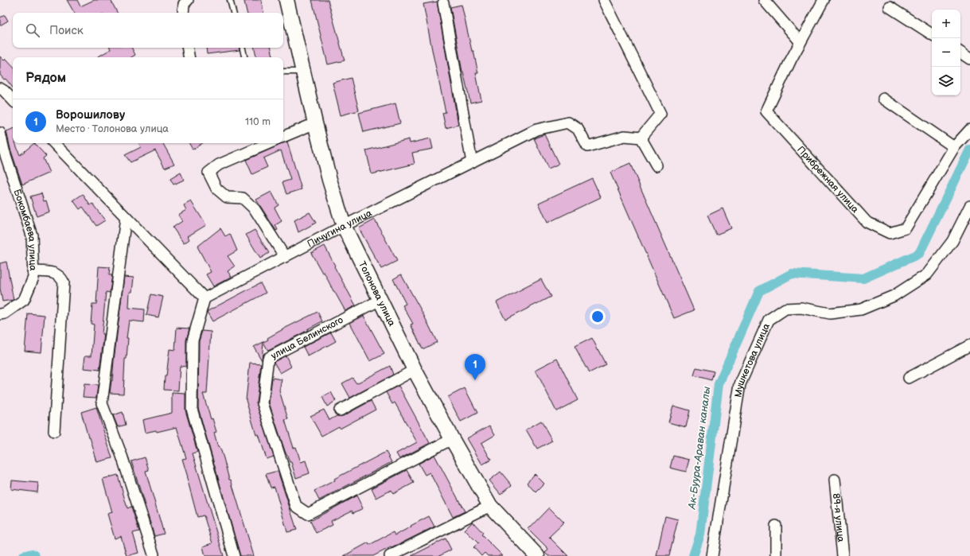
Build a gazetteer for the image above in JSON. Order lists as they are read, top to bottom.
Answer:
{
  "streets": {
    "main road": ["Толонова улица"],
    "street": [
      "Прибрежная улица",
      "Пичугина улица",
      "Бокомбаева улица",
      "улица Белинского",
      "Мушкетова улица",
      "89-я улица"
    ]
  },
  "crossings": [
    ["Пичугина улица", "Толонова улица"],
    ["Толонова улица", "улица Белинского"]
  ],
  "water": ["Ак-Буура-Араван каналы"],
  "page": {
    "map_buttons": ["+", "−"],
    "search": "Поиск",
    "heading": "Рядом",
    "list": [
      {
        "mark": "1",
        "name": "Ворошилову",
        "note": "Место · Толонова улица",
        "value": "110 m"
      }
    ],
    "pins": "1"
  }
}
